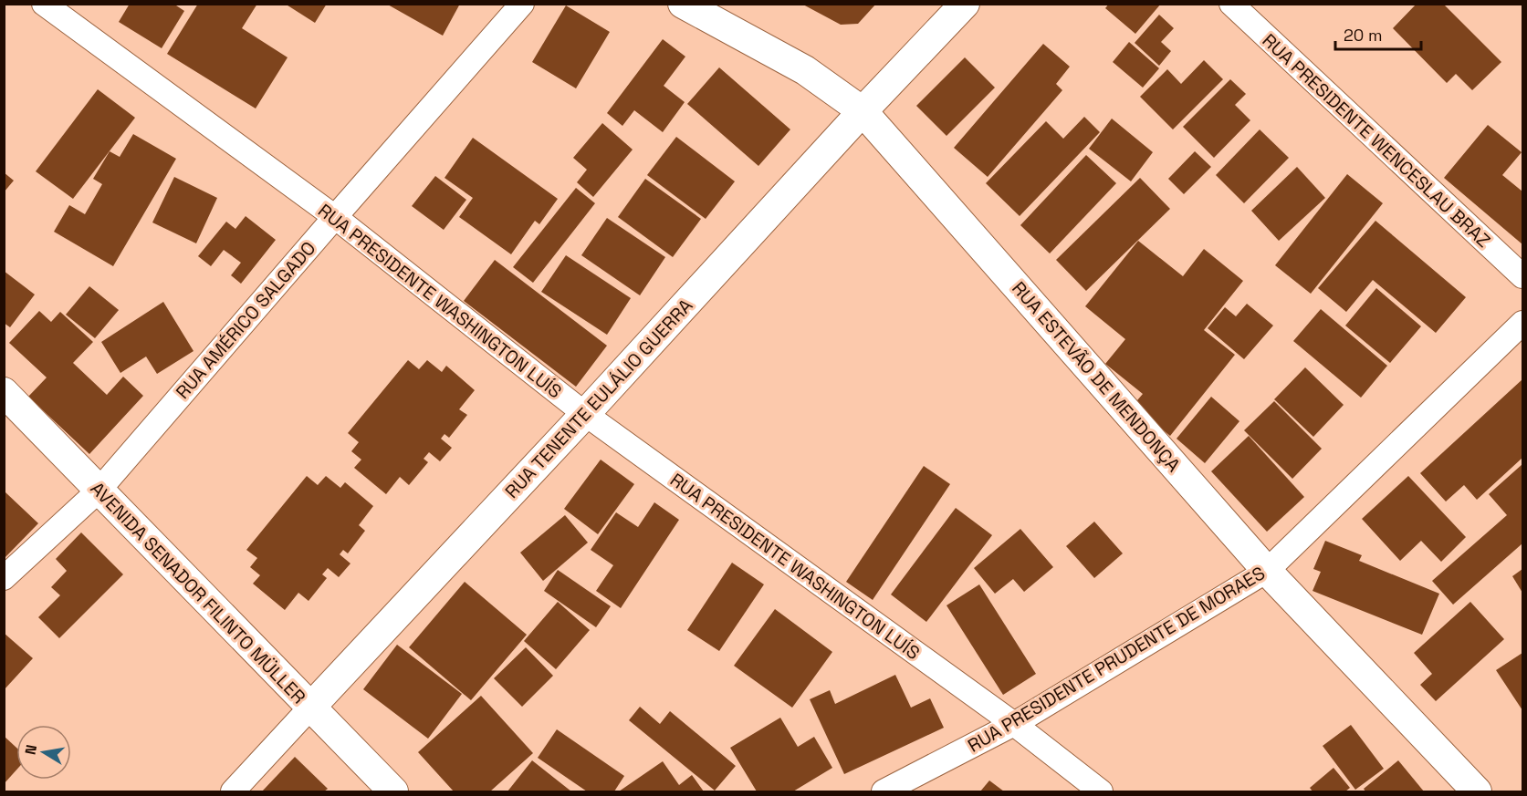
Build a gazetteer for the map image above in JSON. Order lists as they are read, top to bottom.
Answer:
{
  "streets": {
    "street": [
      "RUA PRESIDENTE WENCESLAU BRAZ",
      "RUA PRESIDENTE WASHINGTON LUÍS",
      "RUA AMÉRICO SALGADO",
      "RUA ESTEVÃO DE MENDONÇA",
      "RUA TENENTE EULÁLIO GUERRA",
      "AVENIDA SENADOR FILINTO MÜLLER",
      "RUA PRESIDENTE PRUDENTE DE MORAES"
    ]
  },
  "crossings": [
    ["RUA PRESIDENTE WASHINGTON LUÍS", "RUA AMÉRICO SALGADO"],
    ["RUA PRESIDENTE WASHINGTON LUÍS", "RUA TENENTE EULÁLIO GUERRA"],
    ["RUA PRESIDENTE WASHINGTON LUÍS", "RUA PRESIDENTE PRUDENTE DE MORAES"],
    ["RUA AMÉRICO SALGADO", "AVENIDA SENADOR FILINTO MÜLLER"],
    ["RUA ESTEVÃO DE MENDONÇA", "RUA TENENTE EULÁLIO GUERRA"],
    ["RUA ESTEVÃO DE MENDONÇA", "RUA PRESIDENTE PRUDENTE DE MORAES"],
    ["RUA TENENTE EULÁLIO GUERRA", "AVENIDA SENADOR FILINTO MÜLLER"]
  ],
  "scale_bar": "20 m",
  "north": "left"
}
